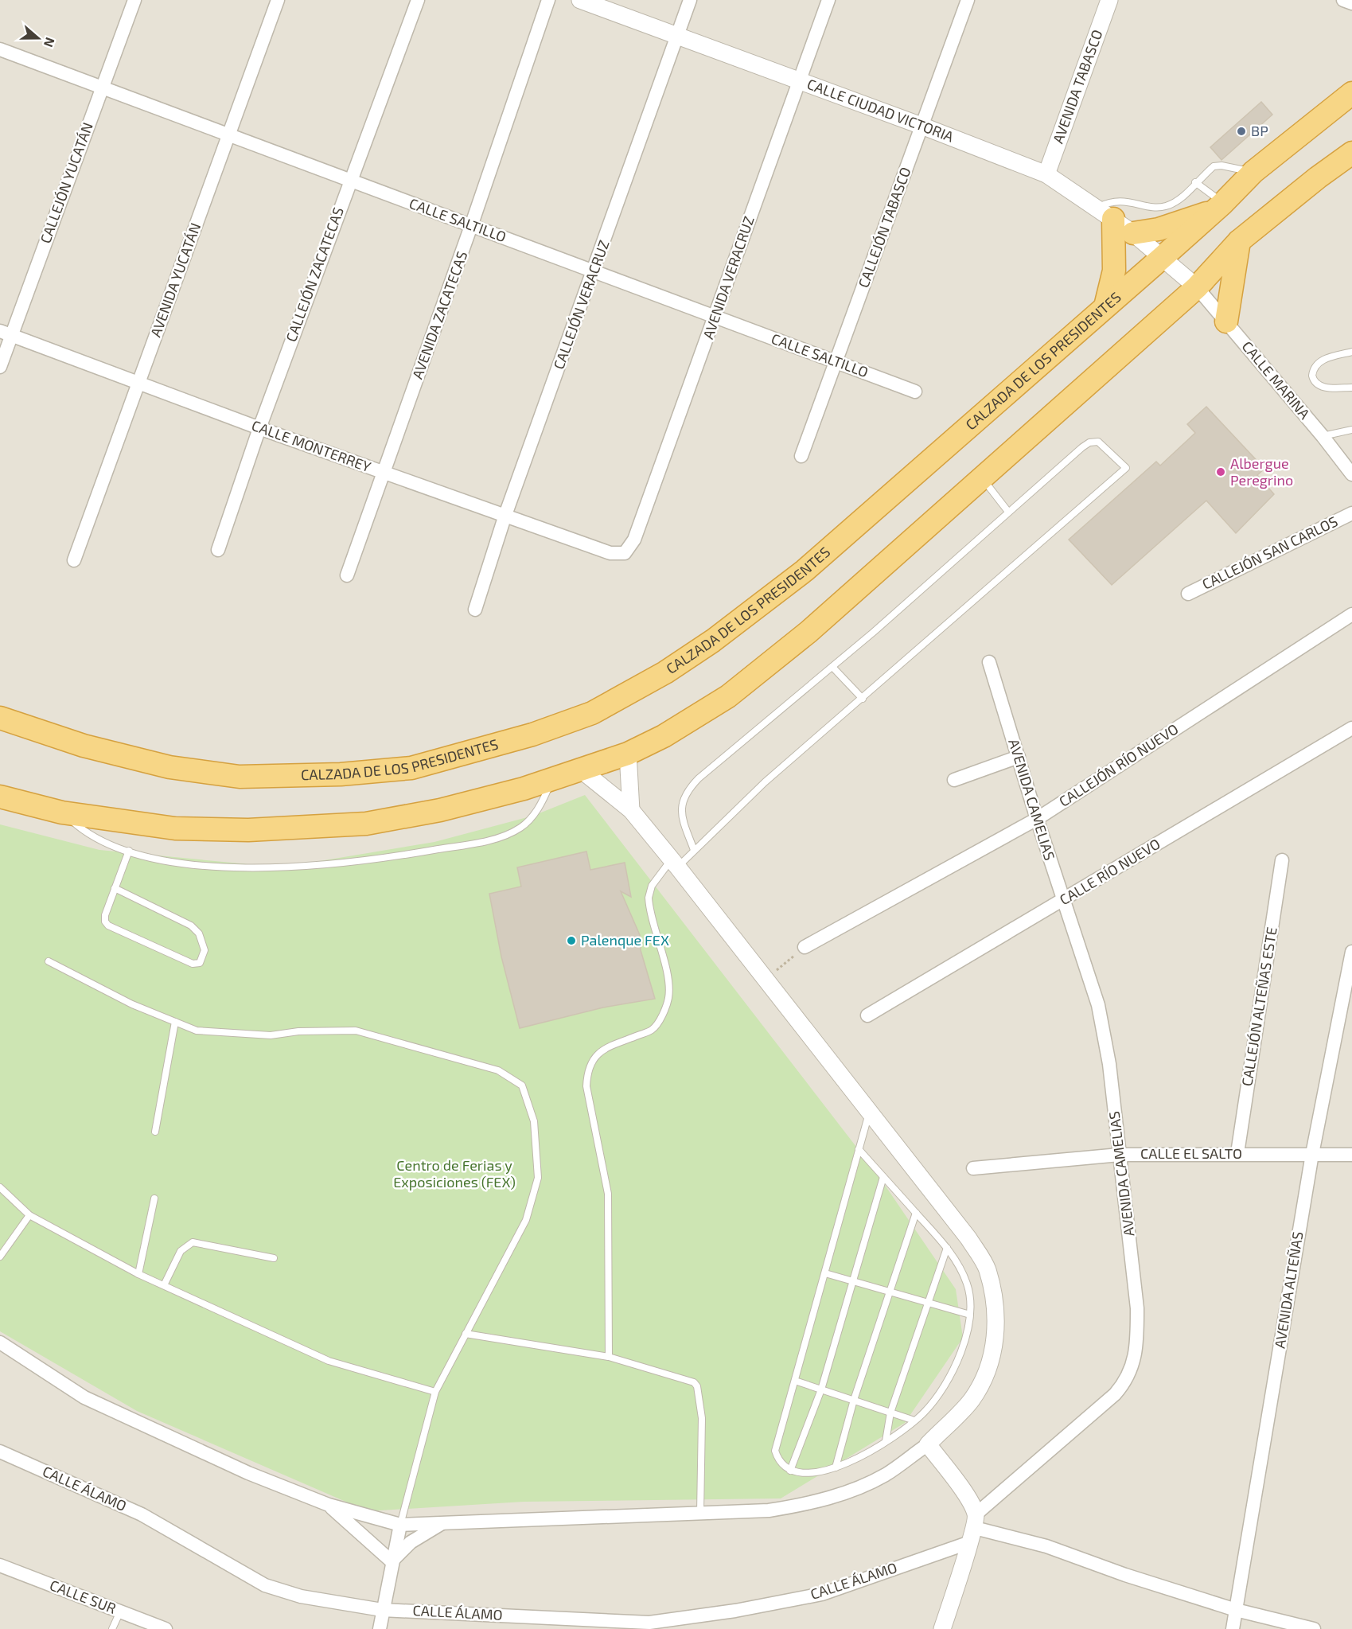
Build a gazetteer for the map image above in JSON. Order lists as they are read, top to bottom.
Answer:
{
  "streets": {
    "highway": ["CALZADA DE LOS PRESIDENTES"],
    "street": [
      "AVENIDA TABASCO",
      "CALLE CIUDAD VICTORIA",
      "CALLEJÓN YUCATÁN",
      "CALLE SALTILLO",
      "CALLEJÓN TABASCO",
      "CALLEJÓN ZACATECAS",
      "AVENIDA VERACRUZ",
      "AVENIDA YUCATÁN",
      "CALLEJÓN VERACRUZ",
      "AVENIDA ZACATECAS",
      "CALLE MARINA",
      "CALLE MONTERREY",
      "CALLEJÓN SAN CARLOS",
      "CALLEJÓN RÍO NUEVO",
      "AVENIDA CAMELIAS",
      "CALLE RÍO NUEVO",
      "CALLEJÓN ALTEÑAS ESTE",
      "CALLE EL SALTO",
      "AVENIDA ALTEÑAS",
      "CALLE ÁLAMO",
      "CALLE SUR"
    ]
  },
  "crossings": [
    ["AVENIDA TABASCO", "CALLE CIUDAD VICTORIA"],
    ["CALLE CIUDAD VICTORIA", "CALLEJÓN TABASCO"],
    ["CALLE CIUDAD VICTORIA", "AVENIDA VERACRUZ"],
    ["CALLE CIUDAD VICTORIA", "CALLEJÓN VERACRUZ"],
    ["CALLE CIUDAD VICTORIA", "CALZADA DE LOS PRESIDENTES"],
    ["CALLE CIUDAD VICTORIA", "CALLE MARINA"],
    ["CALLEJÓN YUCATÁN", "CALLE SALTILLO"],
    ["CALLEJÓN YUCATÁN", "CALLE MONTERREY"],
    ["CALLE SALTILLO", "CALLEJÓN TABASCO"],
    ["CALLE SALTILLO", "CALLEJÓN ZACATECAS"],
    ["CALLE SALTILLO", "AVENIDA VERACRUZ"],
    ["CALLE SALTILLO", "AVENIDA YUCATÁN"],
    ["CALLE SALTILLO", "CALLEJÓN VERACRUZ"],
    ["CALLE SALTILLO", "AVENIDA ZACATECAS"],
    ["CALLEJÓN ZACATECAS", "CALLE MONTERREY"],
    ["AVENIDA VERACRUZ", "CALLE MONTERREY"],
    ["AVENIDA YUCATÁN", "CALLE MONTERREY"],
    ["CALLEJÓN VERACRUZ", "CALLE MONTERREY"],
    ["AVENIDA ZACATECAS", "CALLE MONTERREY"],
    ["CALLEJÓN RÍO NUEVO", "AVENIDA CAMELIAS"],
    ["AVENIDA CAMELIAS", "CALLE RÍO NUEVO"],
    ["AVENIDA CAMELIAS", "CALLE EL SALTO"],
    ["AVENIDA CAMELIAS", "CALLE ÁLAMO"],
    ["CALLEJÓN ALTEÑAS ESTE", "CALLE EL SALTO"],
    ["CALLE EL SALTO", "AVENIDA ALTEÑAS"]
  ],
  "parks": ["Centro de Ferias y Exposiciones (FEX)"],
  "places": ["BP", "Albergue Peregrino", "Palenque FEX"],
  "north": "right"
}
